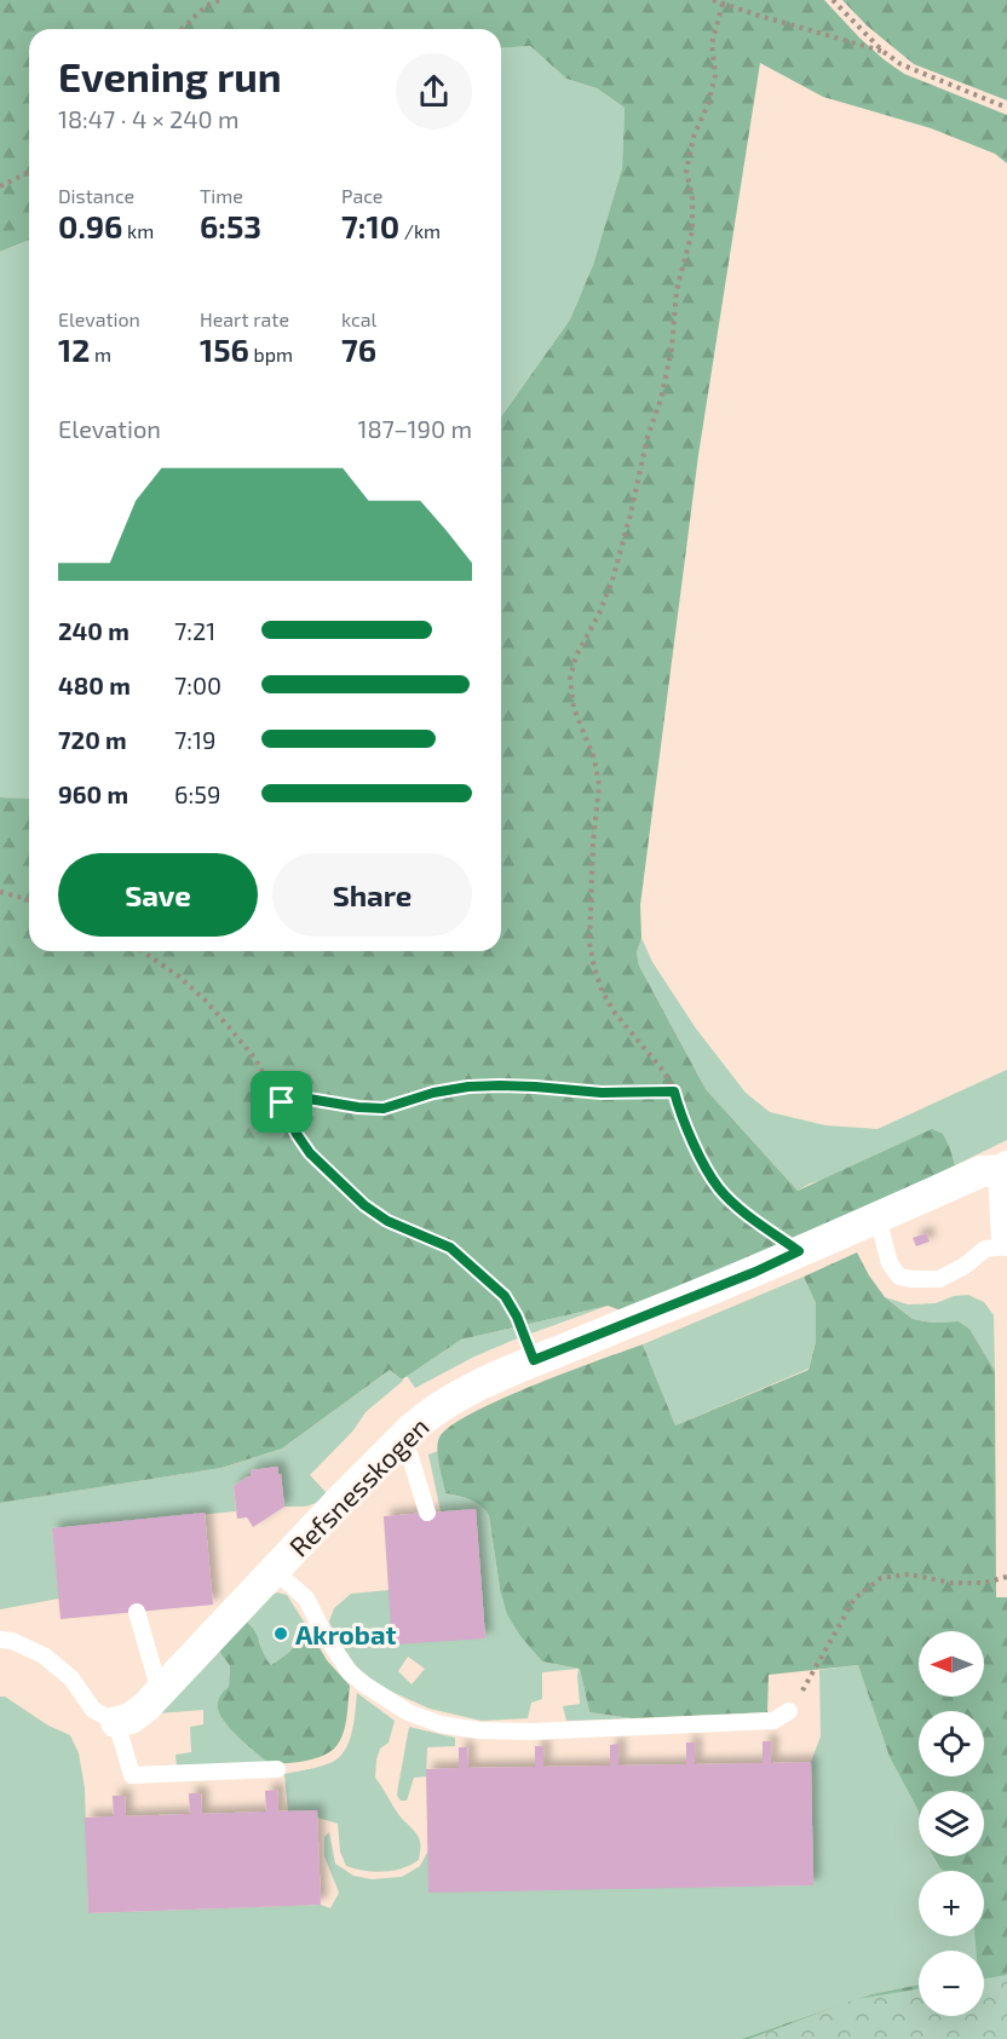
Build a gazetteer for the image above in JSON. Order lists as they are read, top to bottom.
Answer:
{
  "streets": {
    "street": ["Refsnesskogen"]
  },
  "places": ["Akrobat"],
  "north": "left",
  "page": {
    "heading": ["Evening run", "18:47 · 4 × 240 m"],
    "stats": [
      ["Distance", "0.96 km"],
      ["Time", "6:53"],
      ["Pace", "7:10 /km"],
      ["Elevation", "12 m"],
      ["Heart rate", "156 bpm"],
      ["kcal", "76"]
    ],
    "chart": ["Elevation", "187–190 m"],
    "list": [
      {
        "name": "240 m",
        "note": "7:21"
      },
      {
        "name": "480 m",
        "note": "7:00"
      },
      {
        "name": "720 m",
        "note": "7:19"
      },
      {
        "name": "960 m",
        "note": "6:59"
      }
    ],
    "buttons": ["Save", "Share"],
    "map_buttons": ["+", "−"]
  }
}
